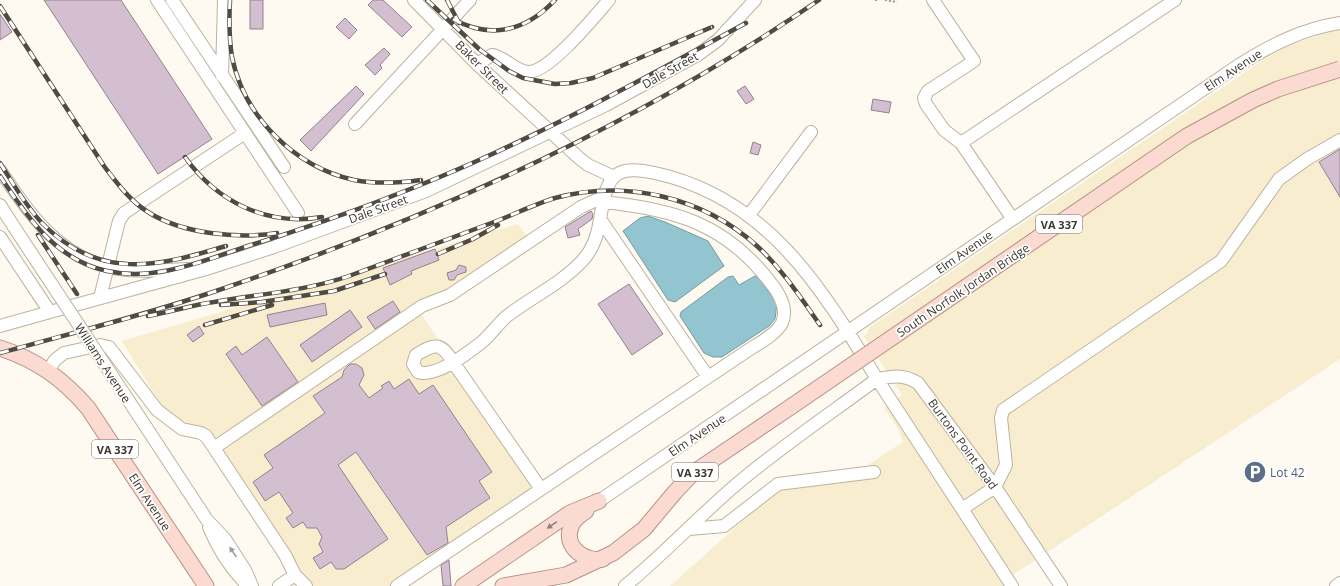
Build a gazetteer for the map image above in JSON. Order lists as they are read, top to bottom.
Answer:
{
  "streets": {
    "main road": ["Elm Avenue", "VA 337", "South Norfolk Jordan Bridge"],
    "street": [
      "Baker Street",
      "Dale Street",
      "Williams Avenue",
      "Burtons Point Road"
    ]
  },
  "crossings": [
    ["Baker Street", "Dale Street"],
    ["VA 337", "South Norfolk Jordan Bridge"]
  ],
  "places": {
    "parking": ["Lot 42"]
  }
}
